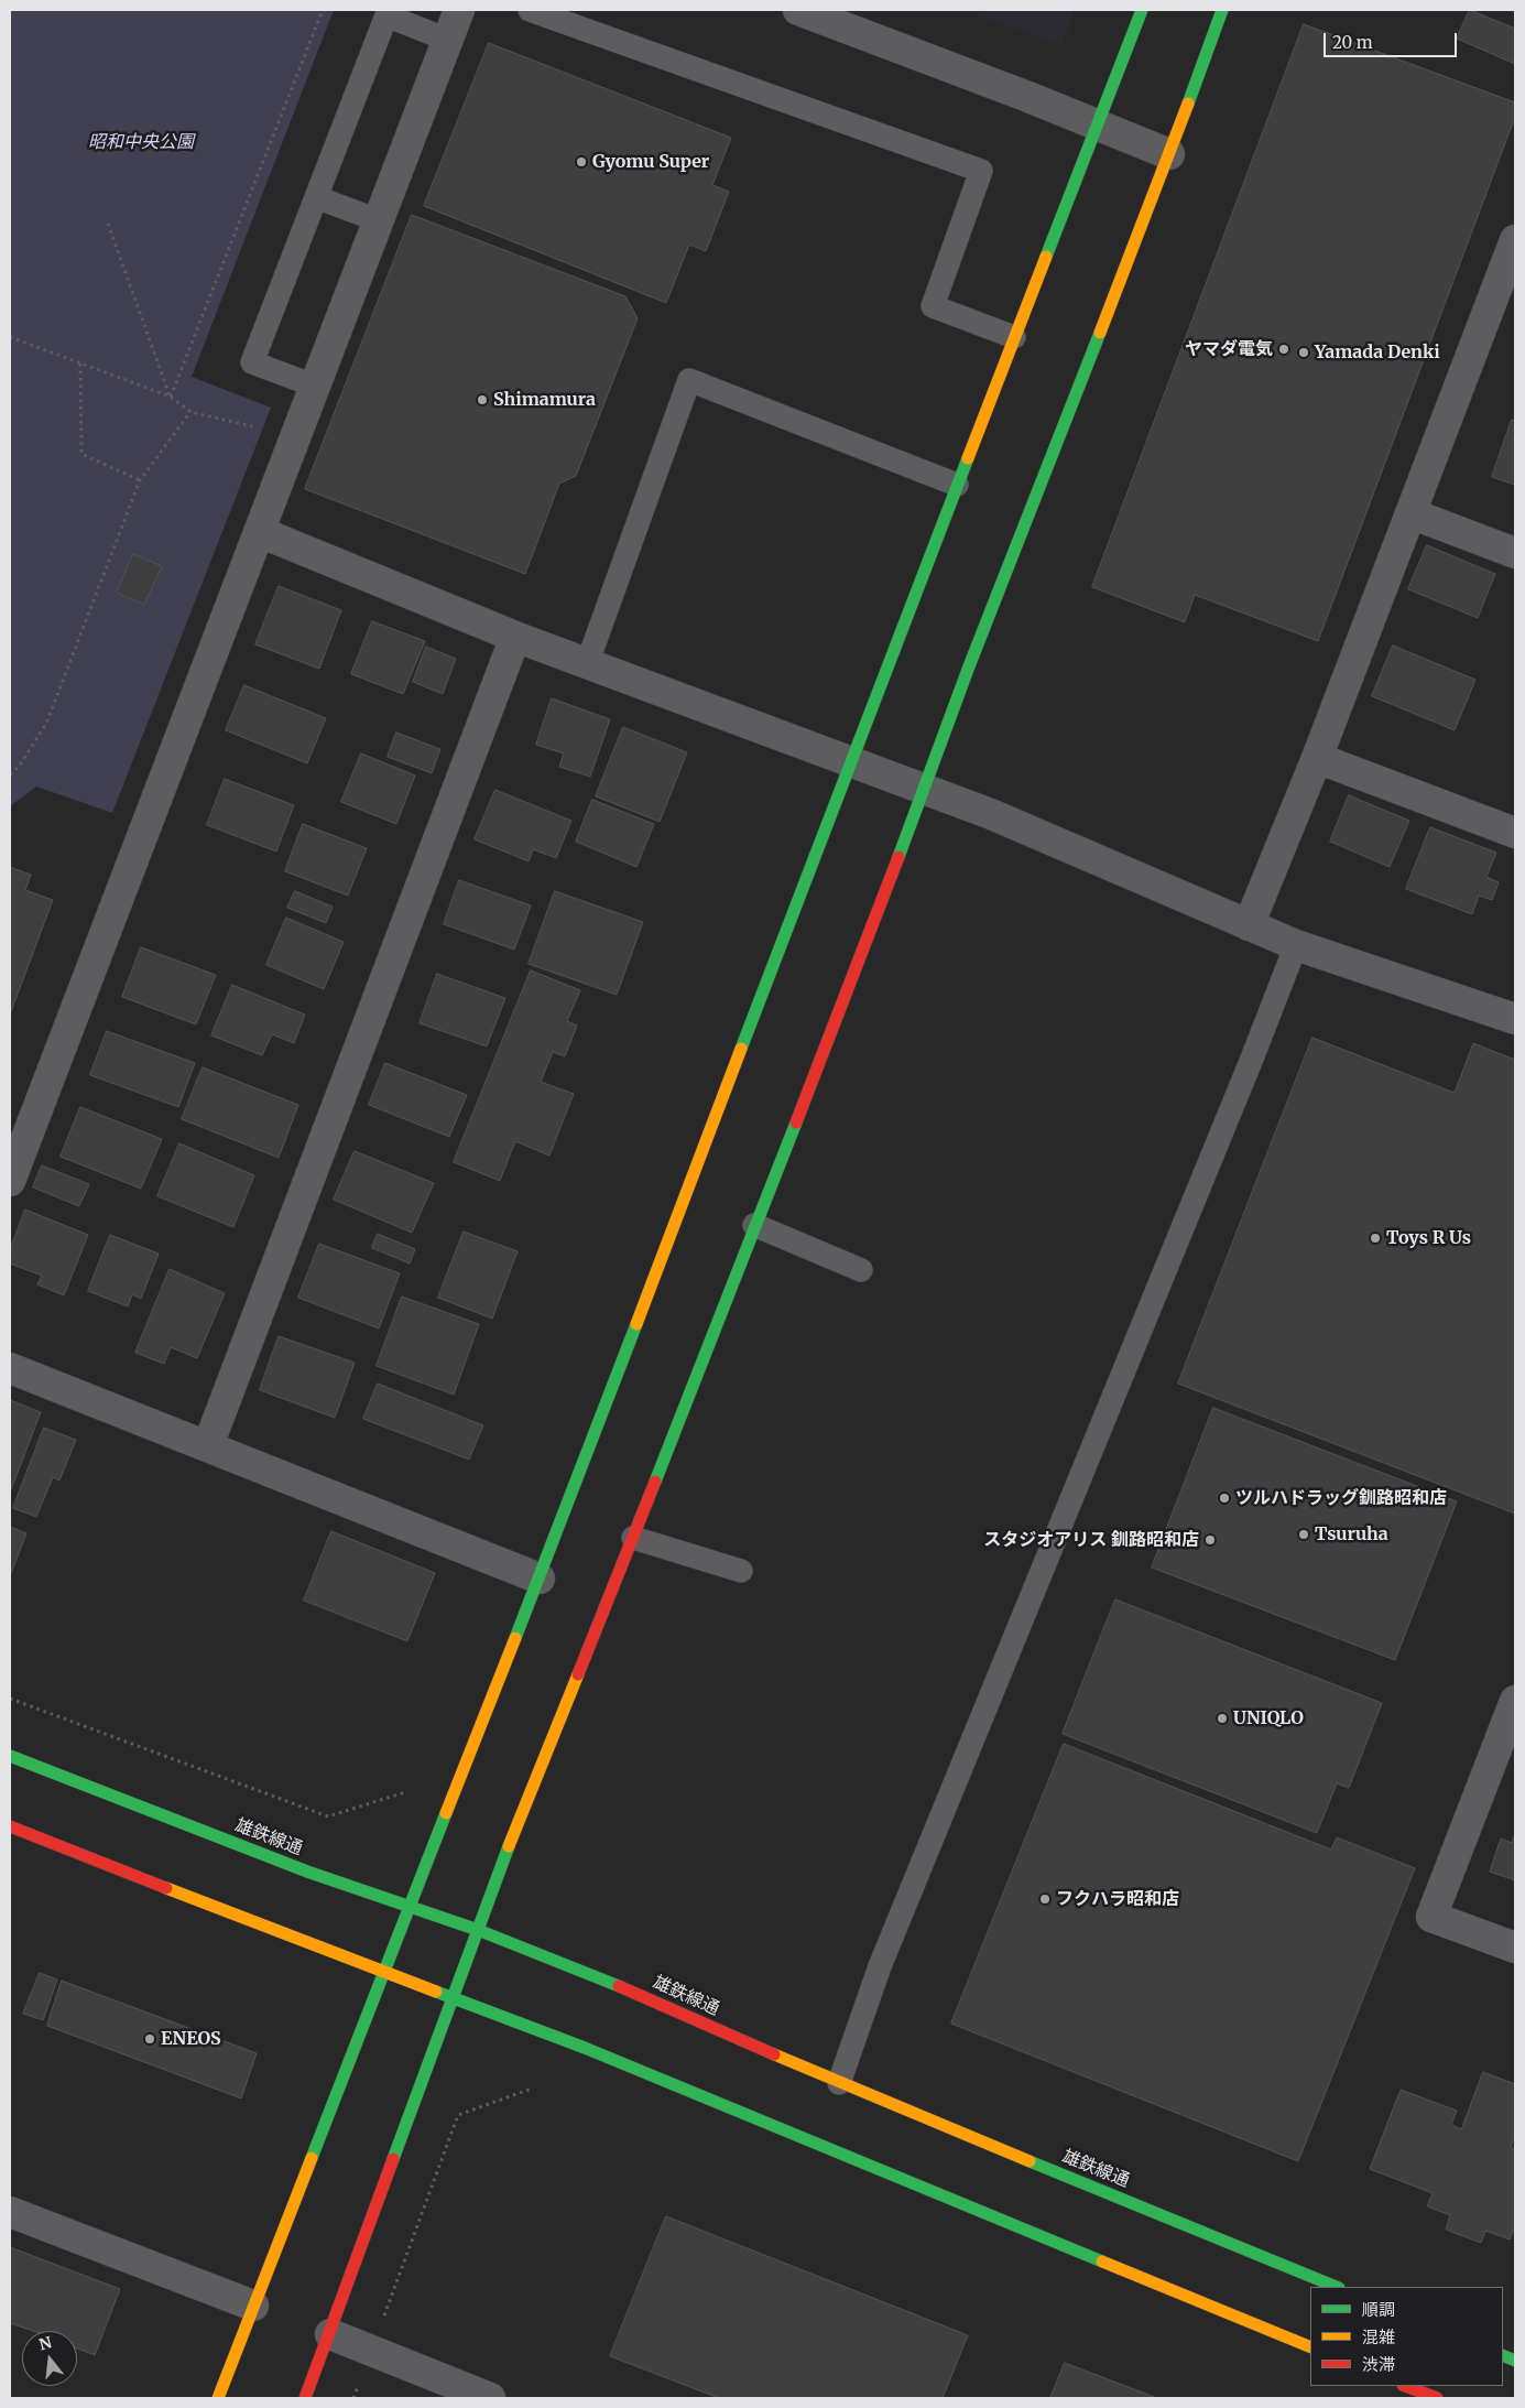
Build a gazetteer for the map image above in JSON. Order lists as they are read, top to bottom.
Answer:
{
  "streets": {
    "street": ["雄鉄線通"]
  },
  "parks": ["昭和中央公園"],
  "places": [
    "Gyomu Super",
    "ヤマダ電気",
    "Yamada Denki",
    "Shimamura",
    "Toys R Us",
    "ツルハドラッグ釧路昭和店",
    "Tsuruha",
    "スタジオアリス 釧路昭和店",
    "UNIQLO",
    "フクハラ昭和店",
    "ENEOS"
  ],
  "legend": ["順調", "混雑", "渋滞"],
  "scale_bar": "20 m",
  "north": "top"
}
